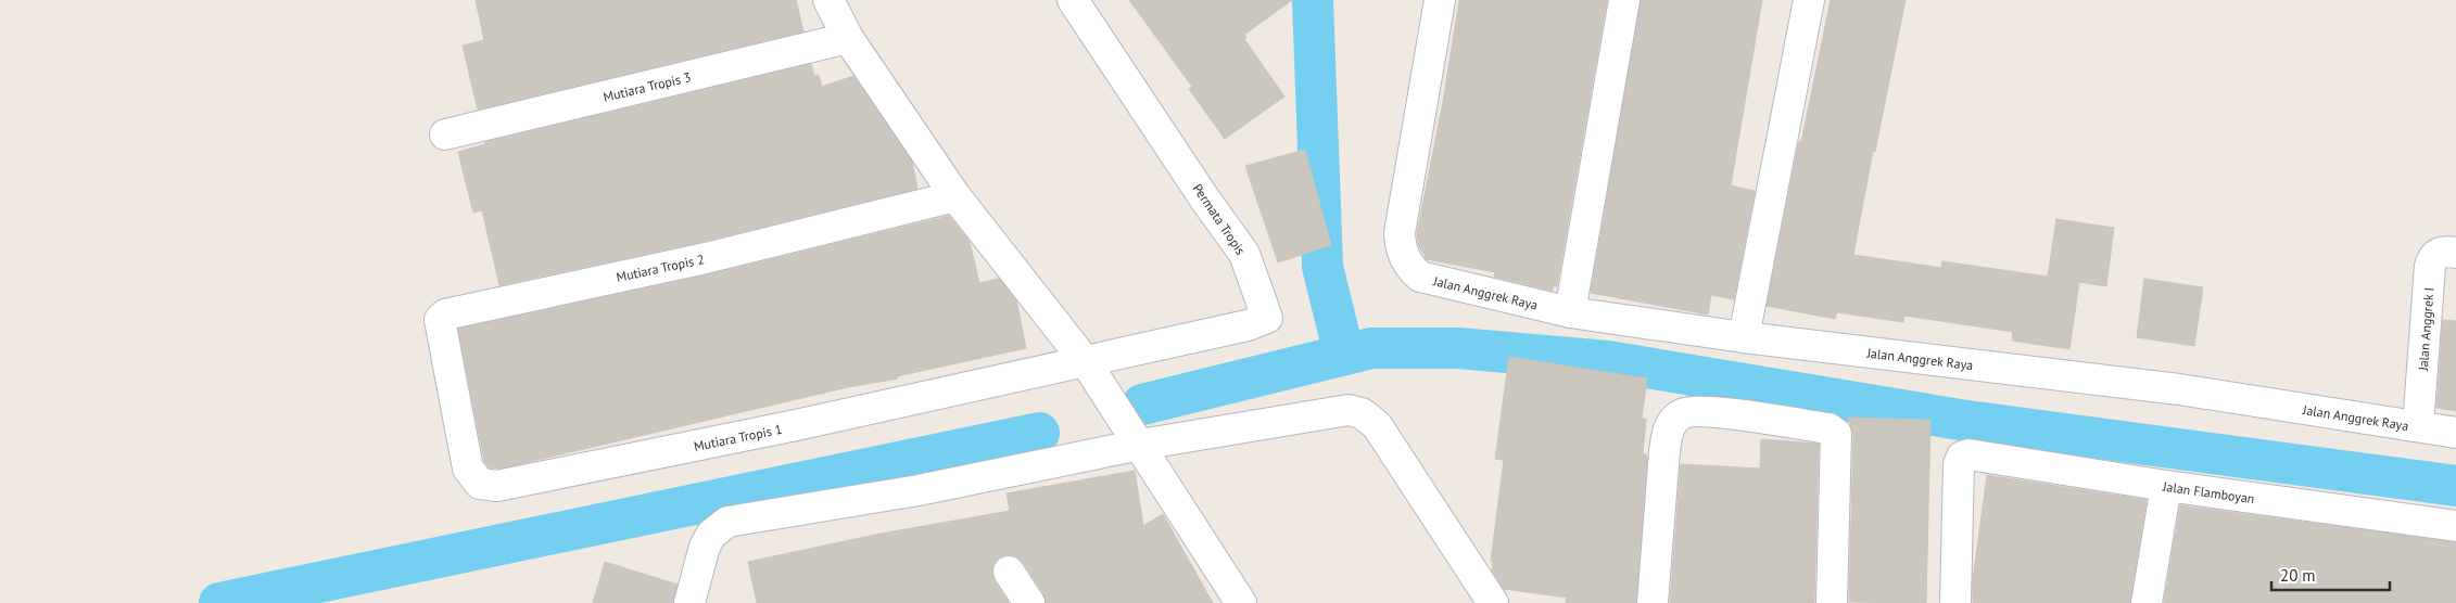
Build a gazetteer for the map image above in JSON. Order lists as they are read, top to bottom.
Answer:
{
  "streets": {
    "street": [
      "Mutiara Tropis 3",
      "Permata Tropis",
      "Mutiara Tropis 2",
      "Jalan Anggrek Raya",
      "Jalan Anggrek I",
      "Mutiara Tropis 1",
      "Jalan Flamboyan"
    ]
  },
  "crossings": [
    ["Permata Tropis", "Mutiara Tropis 1"],
    ["Mutiara Tropis 2", "Mutiara Tropis 1"],
    ["Jalan Anggrek Raya", "Jalan Anggrek I"]
  ],
  "scale_bar": "20 m"
}
